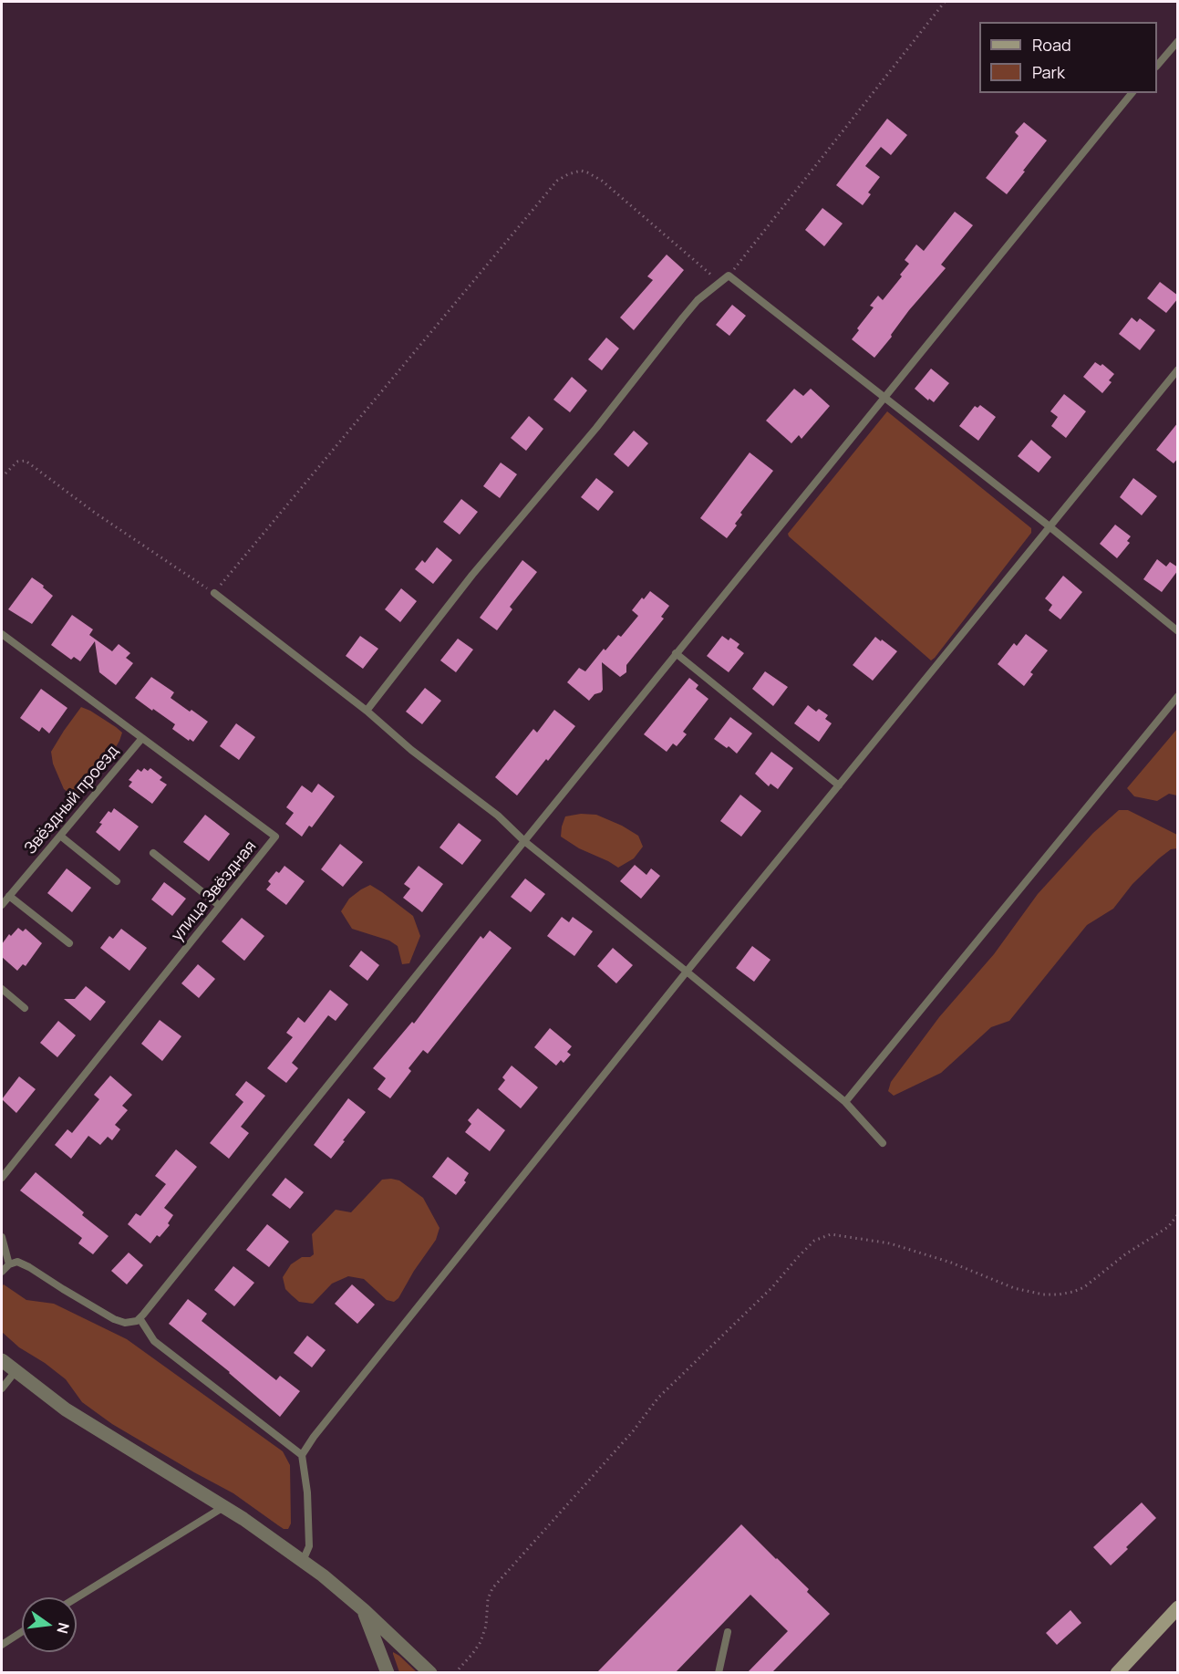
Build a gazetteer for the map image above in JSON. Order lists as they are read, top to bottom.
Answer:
{
  "streets": {
    "lane": ["Звёздный проезд", "улица Звёздная"]
  },
  "crossings": [
    ["Звёздный проезд", "улица Звёздная"]
  ],
  "legend": ["Road", "Park"],
  "north": "right"
}
